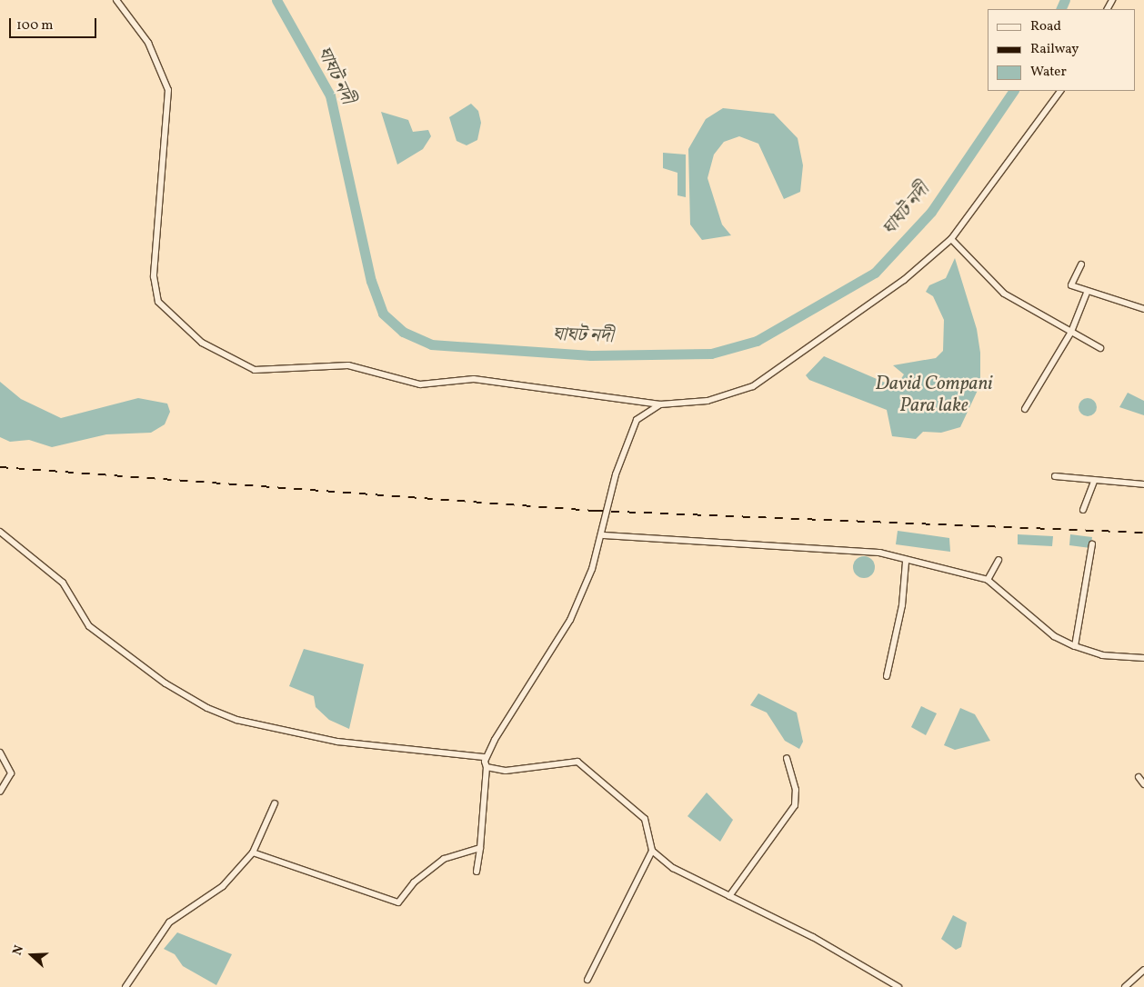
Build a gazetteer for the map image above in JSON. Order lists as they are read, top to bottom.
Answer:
{
  "water": ["ঘাঘট নদী", "David Compani Para lake"],
  "legend": ["Road", "Railway", "Water"],
  "scale_bar": "100 m",
  "north": "left"
}
